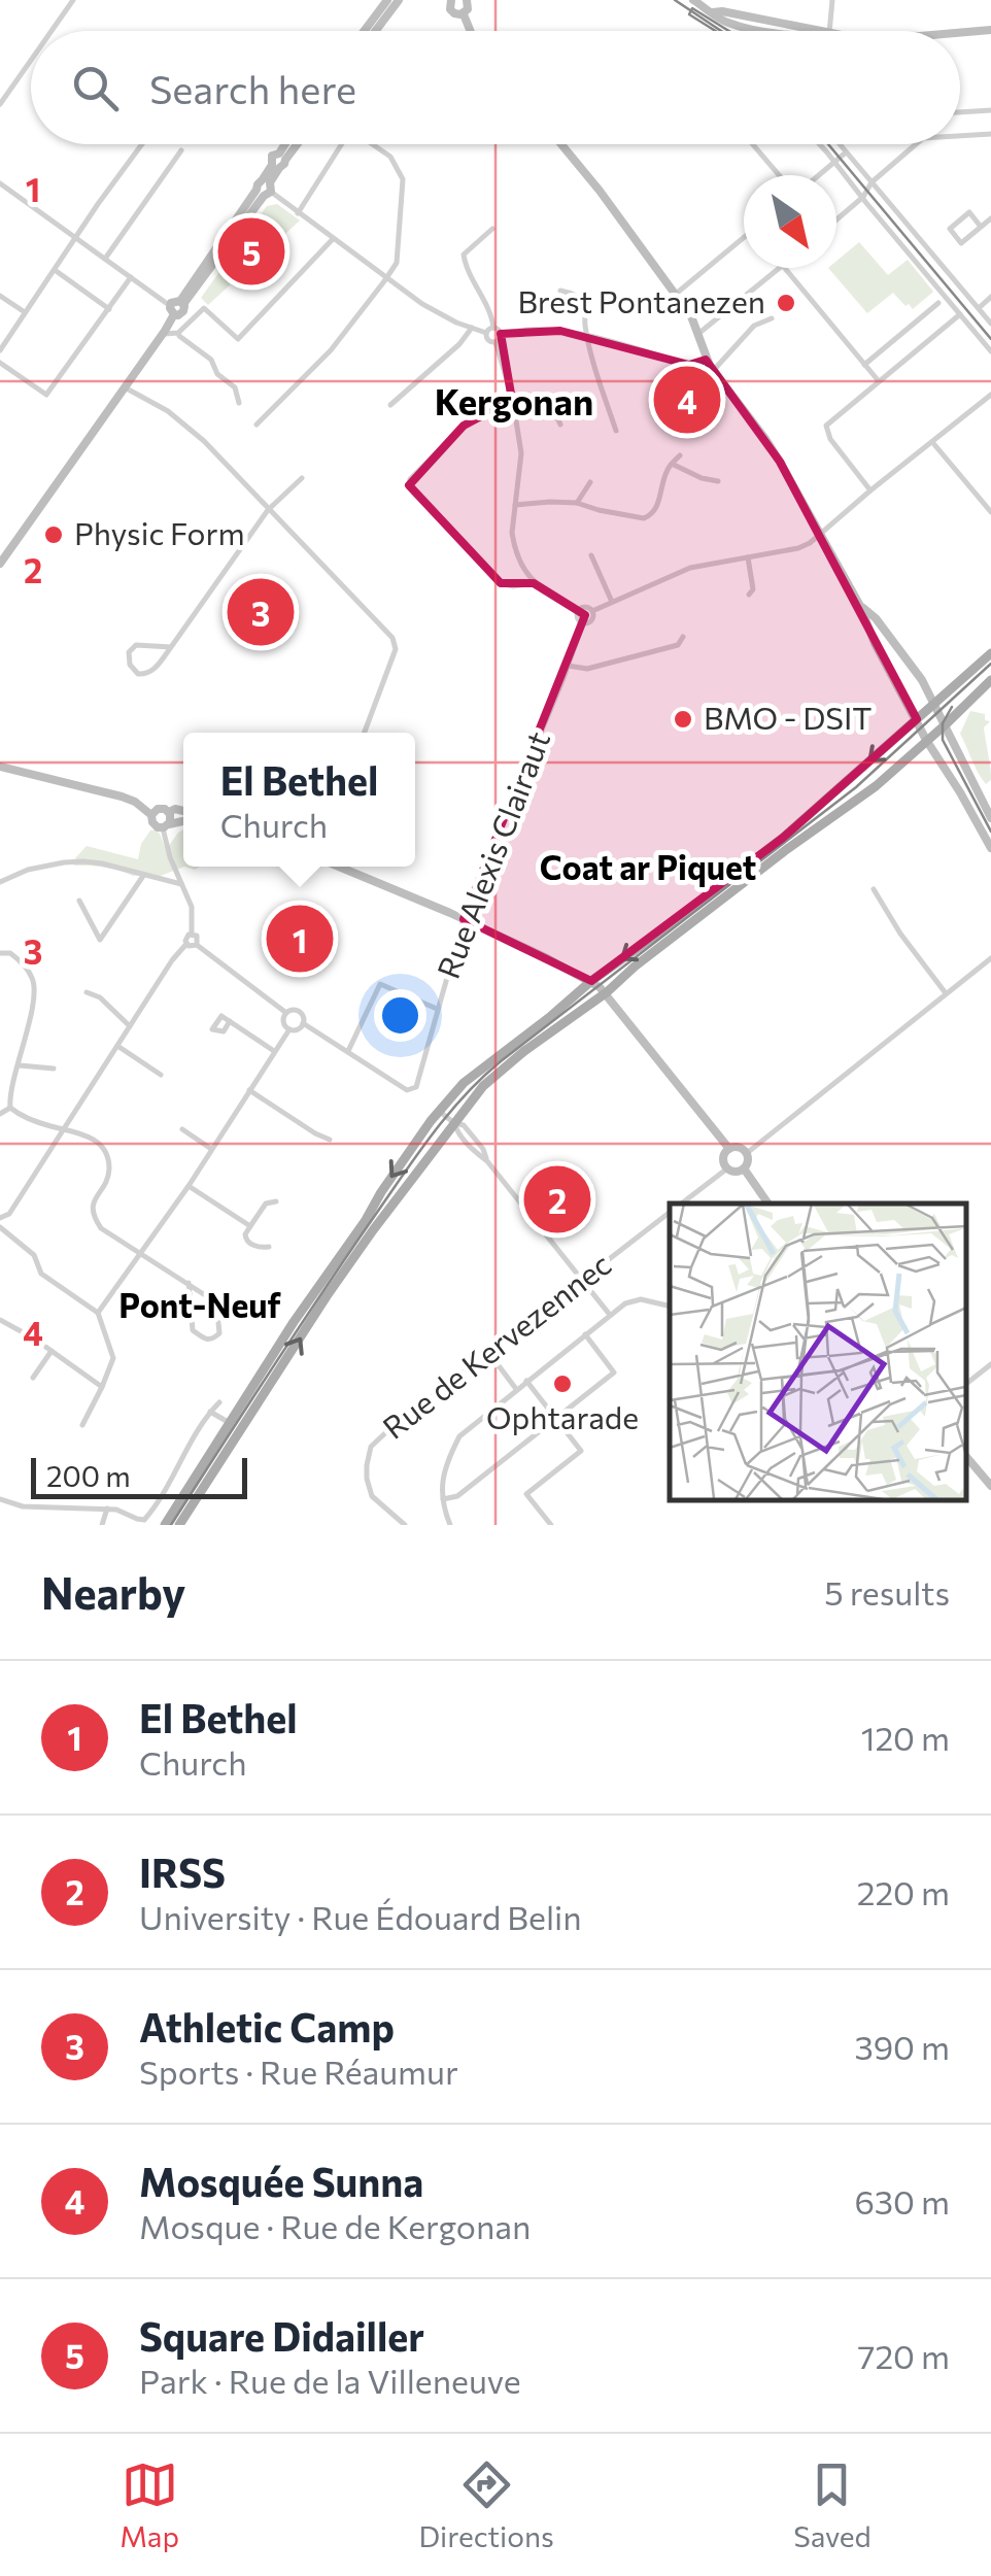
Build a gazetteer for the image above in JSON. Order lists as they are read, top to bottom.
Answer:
{
  "streets": {
    "street": ["Rue Alexis Clairaut", "Rue de Kervezennec"]
  },
  "districts": ["Kergonan", "Coat ar Piquet", "Pont-Neuf"],
  "places": [
    "Brest Pontanezen",
    "Physic Form",
    "BMO - DSIT",
    "Ophtarade"
  ],
  "scale_bar": "200 m",
  "north": "bottom right",
  "page": {
    "search": "Search here",
    "pins": [
      "5",
      "4",
      "3",
      "1",
      "2"
    ],
    "popup": ["El Bethel", "Church"],
    "scale": "200 m",
    "heading": ["Nearby", "5 results"],
    "list": [
      {
        "mark": "1",
        "name": "El Bethel",
        "note": "Church",
        "value": "120 m"
      },
      {
        "mark": "2",
        "name": "IRSS",
        "note": "University · Rue Édouard Belin",
        "value": "220 m"
      },
      {
        "mark": "3",
        "name": "Athletic Camp",
        "note": "Sports · Rue Réaumur",
        "value": "390 m"
      },
      {
        "mark": "4",
        "name": "Mosquée Sunna",
        "note": "Mosque · Rue de Kergonan",
        "value": "630 m"
      },
      {
        "mark": "5",
        "name": "Square Didailler",
        "note": "Park · Rue de la Villeneuve",
        "value": "720 m"
      }
    ],
    "nav": ["Map", "Directions", "Saved"]
  },
  "grid": {
    "rows": [
      "1",
      "2",
      "3",
      "4"
    ]
  }
}
